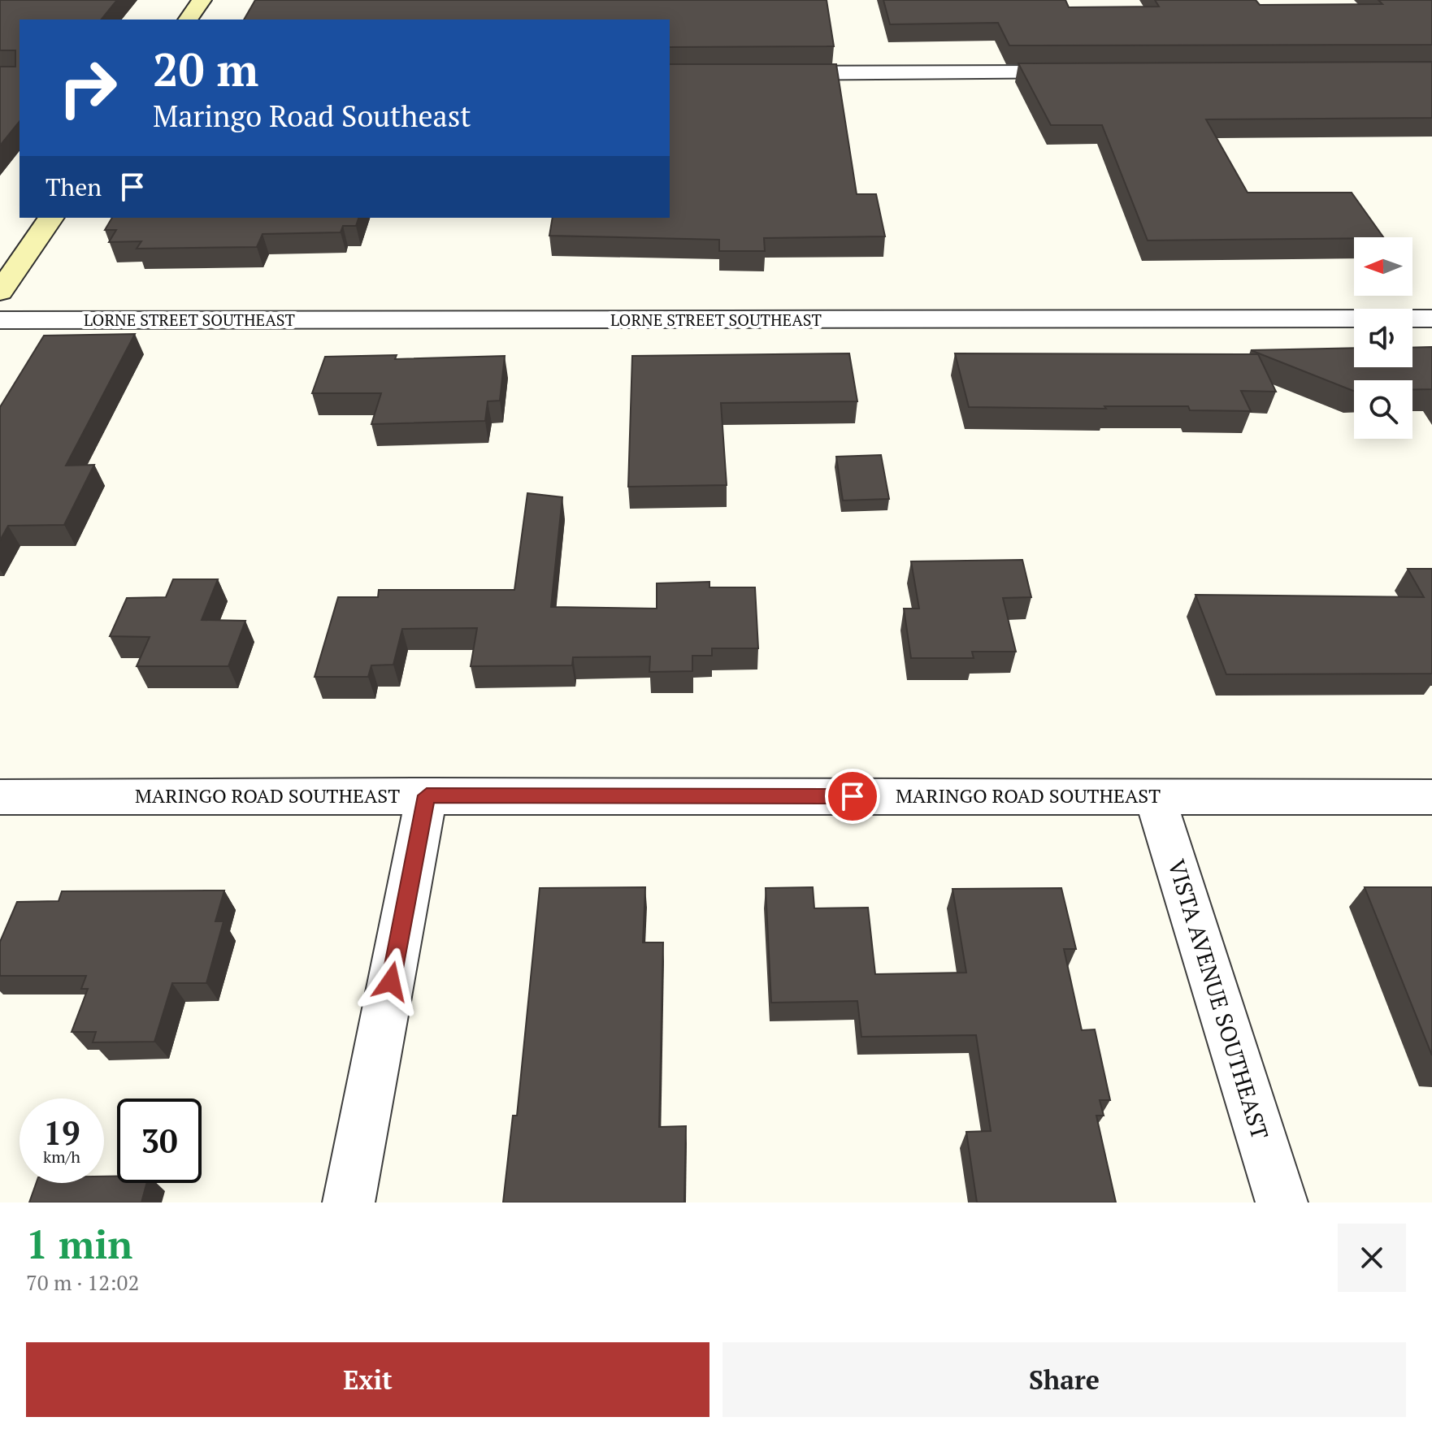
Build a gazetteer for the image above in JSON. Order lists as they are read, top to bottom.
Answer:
{
  "streets": {
    "street": ["LORNE STREET SOUTHEAST", "MARINGO ROAD SOUTHEAST", "VISTA AVENUE SOUTHEAST"]
  },
  "crossings": [
    ["MARINGO ROAD SOUTHEAST", "VISTA AVENUE SOUTHEAST"]
  ],
  "north": "left",
  "page": {
    "turn": ["20 m", "Maringo Road Southeast"],
    "then": "Then",
    "speed": "19 km/h",
    "limit": "30",
    "heading": ["1 min", "70 m · 12:02"],
    "buttons": ["Exit", "Share"]
  }
}
